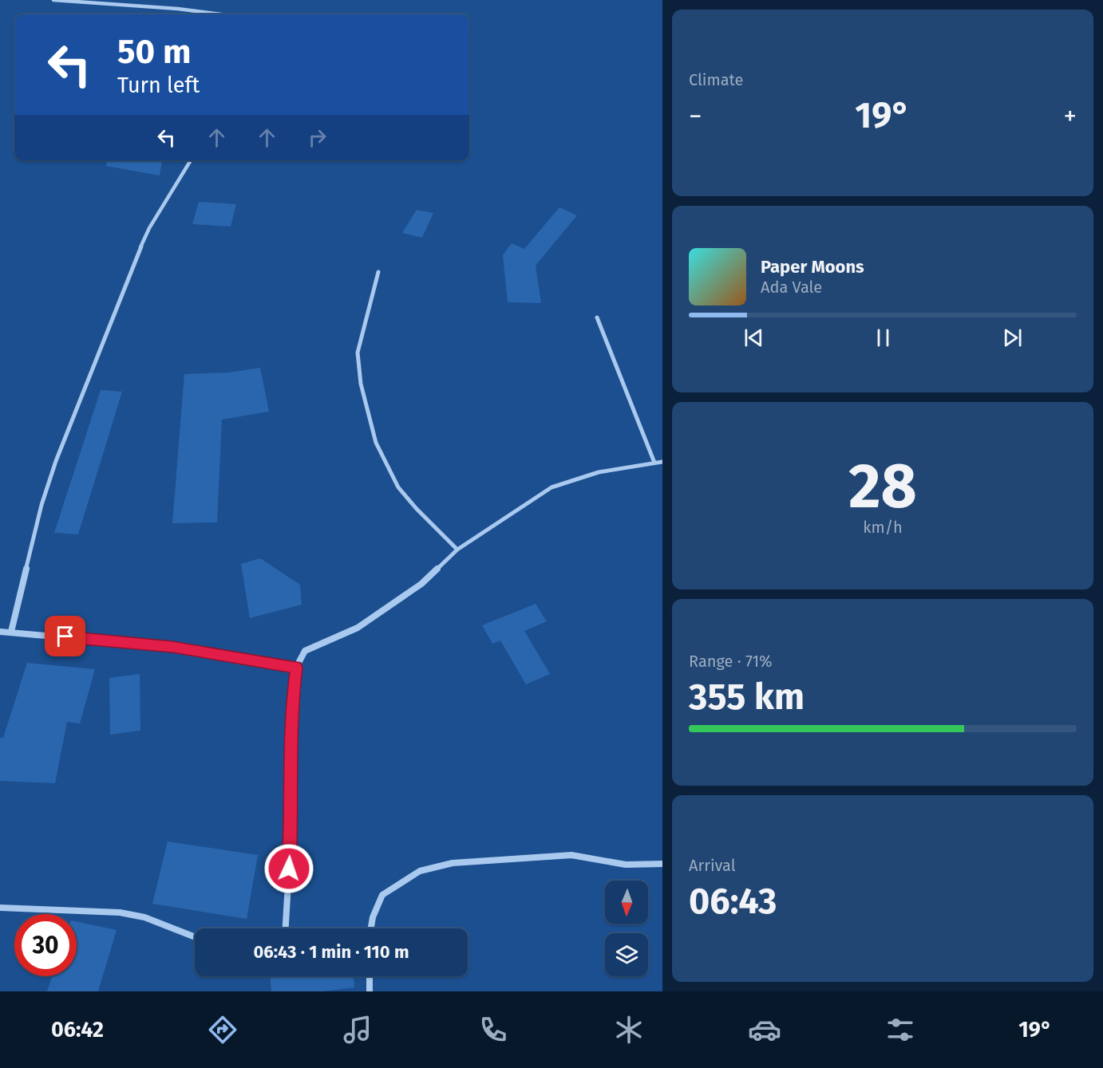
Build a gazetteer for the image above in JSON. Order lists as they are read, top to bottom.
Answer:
{
  "north": "bottom",
  "page": {
    "tile": [
      "Climate",
      ["28", "km/h"],
      ["Range · 71%", "355 km"],
      ["Arrival", "06:43"]
    ],
    "turn": ["50 m", "Turn left"],
    "heat": ["−", "19°", "+"],
    "song": ["Paper Moons", "Ada Vale"],
    "limit": "30",
    "trip": "06:43 · 1 min · 110 m",
    "tabs": ["06:42", "19°"]
  }
}
